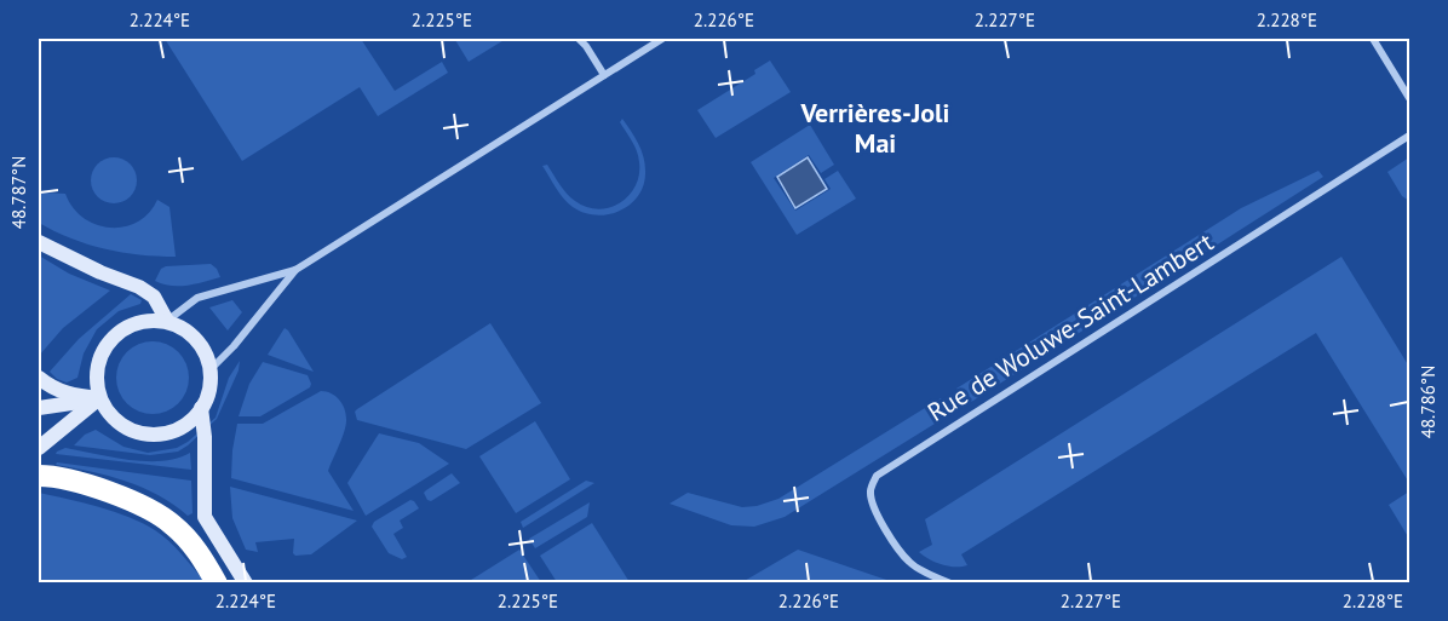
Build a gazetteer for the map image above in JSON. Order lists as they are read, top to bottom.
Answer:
{
  "streets": {
    "street": ["Rue de Woluwe-Saint-Lambert"]
  },
  "districts": ["Verrières-Joli Mai"],
  "coordinates": [
    "2.224°E",
    "2.225°E",
    "2.226°E",
    "2.227°E",
    "2.228°E",
    "48.787°N",
    "48.786°N"
  ]
}
